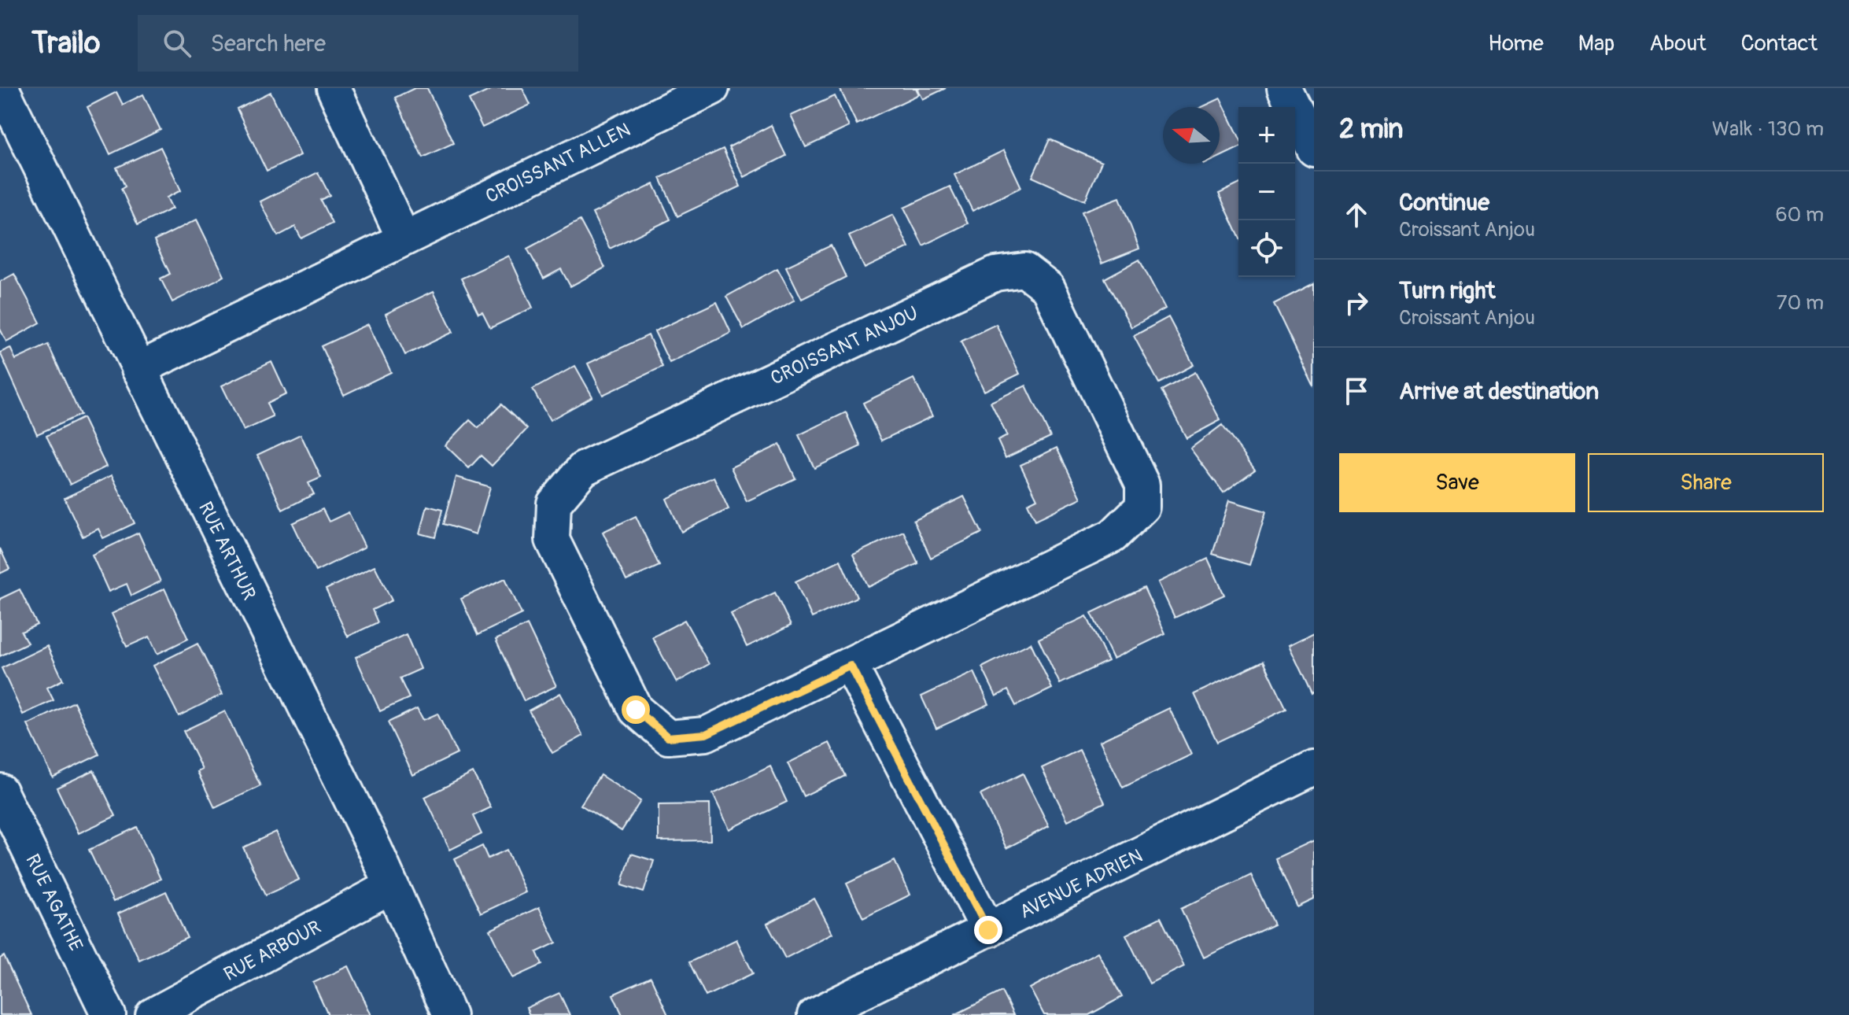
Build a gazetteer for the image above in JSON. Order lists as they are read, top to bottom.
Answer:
{
  "streets": {
    "street": [
      "CROISSANT ALLEN",
      "CROISSANT ANJOU",
      "RUE ARTHUR",
      "AVENUE ADRIEN",
      "RUE AGATHE",
      "RUE ARBOUR"
    ]
  },
  "crossings": [
    ["CROISSANT ALLEN", "RUE ARTHUR"],
    ["RUE ARTHUR", "RUE ARBOUR"]
  ],
  "north": "left",
  "page": {
    "header": "Trailo",
    "search": "Search here",
    "nav": [
      "Home",
      "Map",
      "About",
      "Contact"
    ],
    "heading": ["2 min", "Walk · 130 m"],
    "map_buttons": ["+", "−"],
    "list": [
      ["Continue", "Croissant Anjou", "60 m"],
      ["Turn right", "Croissant Anjou", "70 m"],
      "Arrive at destination"
    ],
    "buttons": ["Save", "Share"]
  }
}
